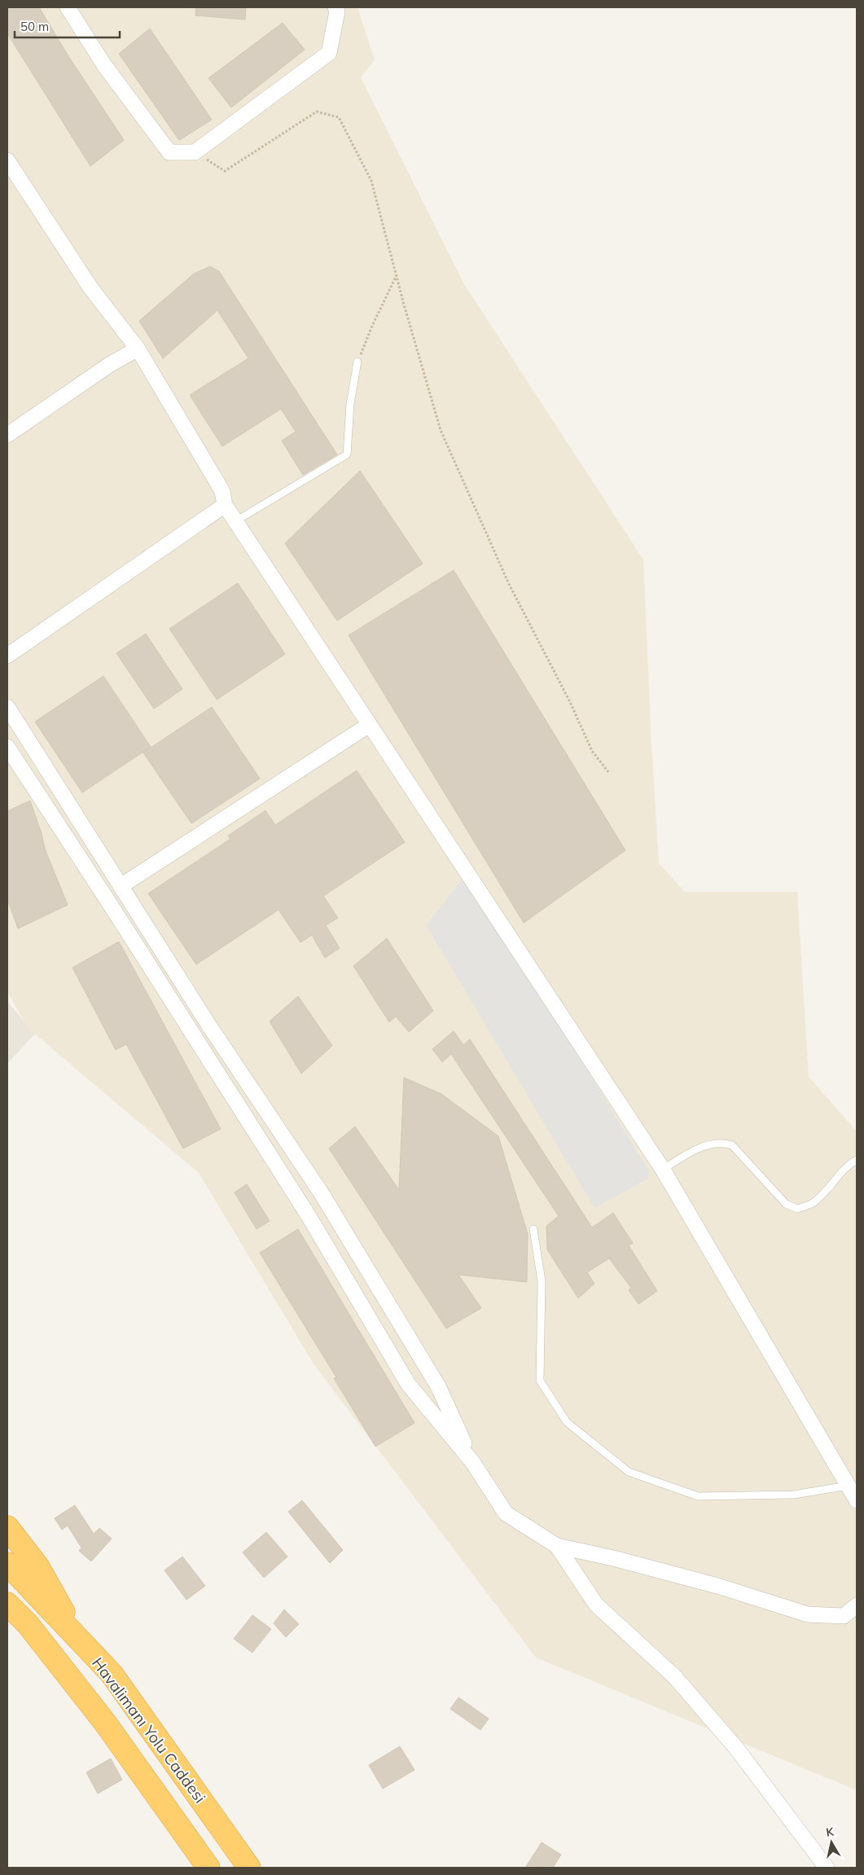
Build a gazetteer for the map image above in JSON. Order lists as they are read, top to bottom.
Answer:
{
  "streets": {
    "highway": ["Havalimanı Yolu Caddesi"]
  },
  "scale_bar": "50 m",
  "north": "top"
}
